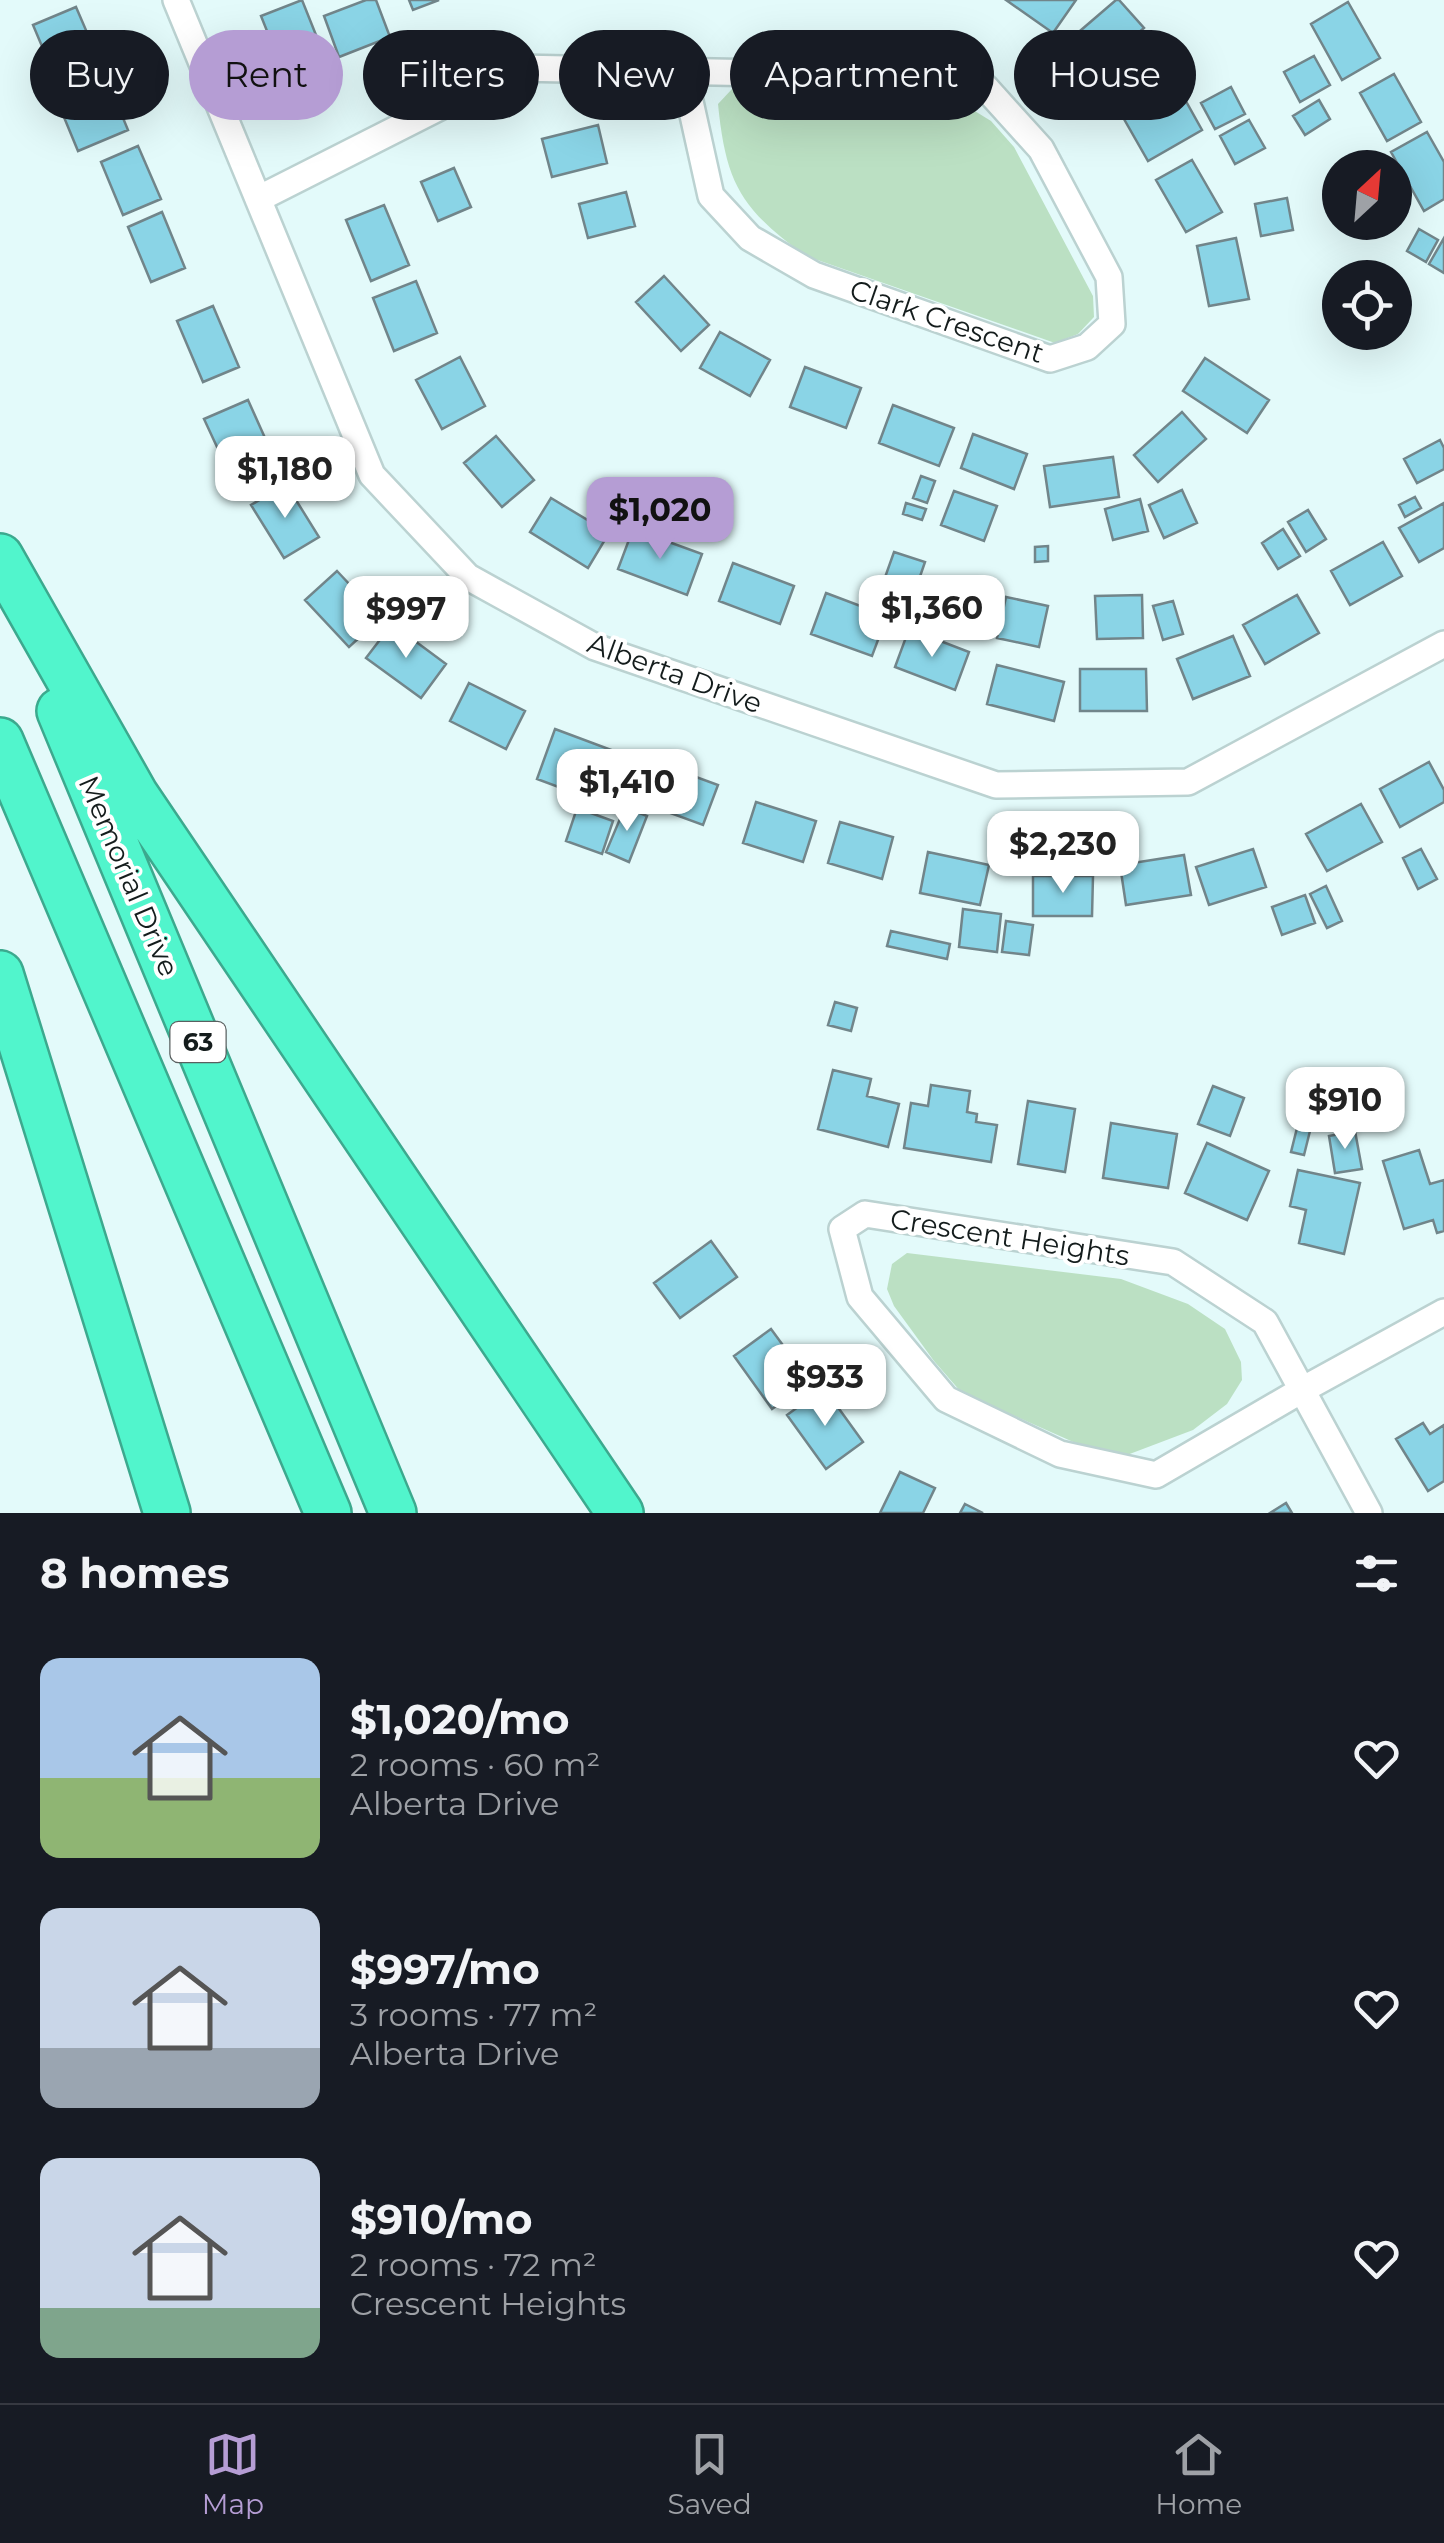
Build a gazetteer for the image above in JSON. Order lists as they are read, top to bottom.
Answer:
{
  "streets": {
    "highway": ["Memorial Drive", "63"],
    "street": ["Clark Crescent", "Alberta Drive", "Crescent Heights"]
  },
  "crossings": [
    ["Clark Crescent", "Alberta Drive"]
  ],
  "north": "top right",
  "page": {
    "chip": [
      "Buy",
      "Rent",
      "Filters",
      "New",
      "Apartment",
      "House"
    ],
    "price": [
      "$1,180",
      "$1,020",
      "$1,360",
      "$997",
      "$1,410",
      "$2,230",
      "$910",
      "$933"
    ],
    "heading": "8 homes",
    "list": [
      {
        "name": "$1,020/mo",
        "note": "2 rooms · 60 m² · Alberta Drive"
      },
      {
        "name": "$997/mo",
        "note": "3 rooms · 77 m² · Alberta Drive"
      },
      {
        "name": "$910/mo",
        "note": "2 rooms · 72 m² · Crescent Heights"
      }
    ],
    "tabs": ["Map", "Saved", "Home"]
  }
}
